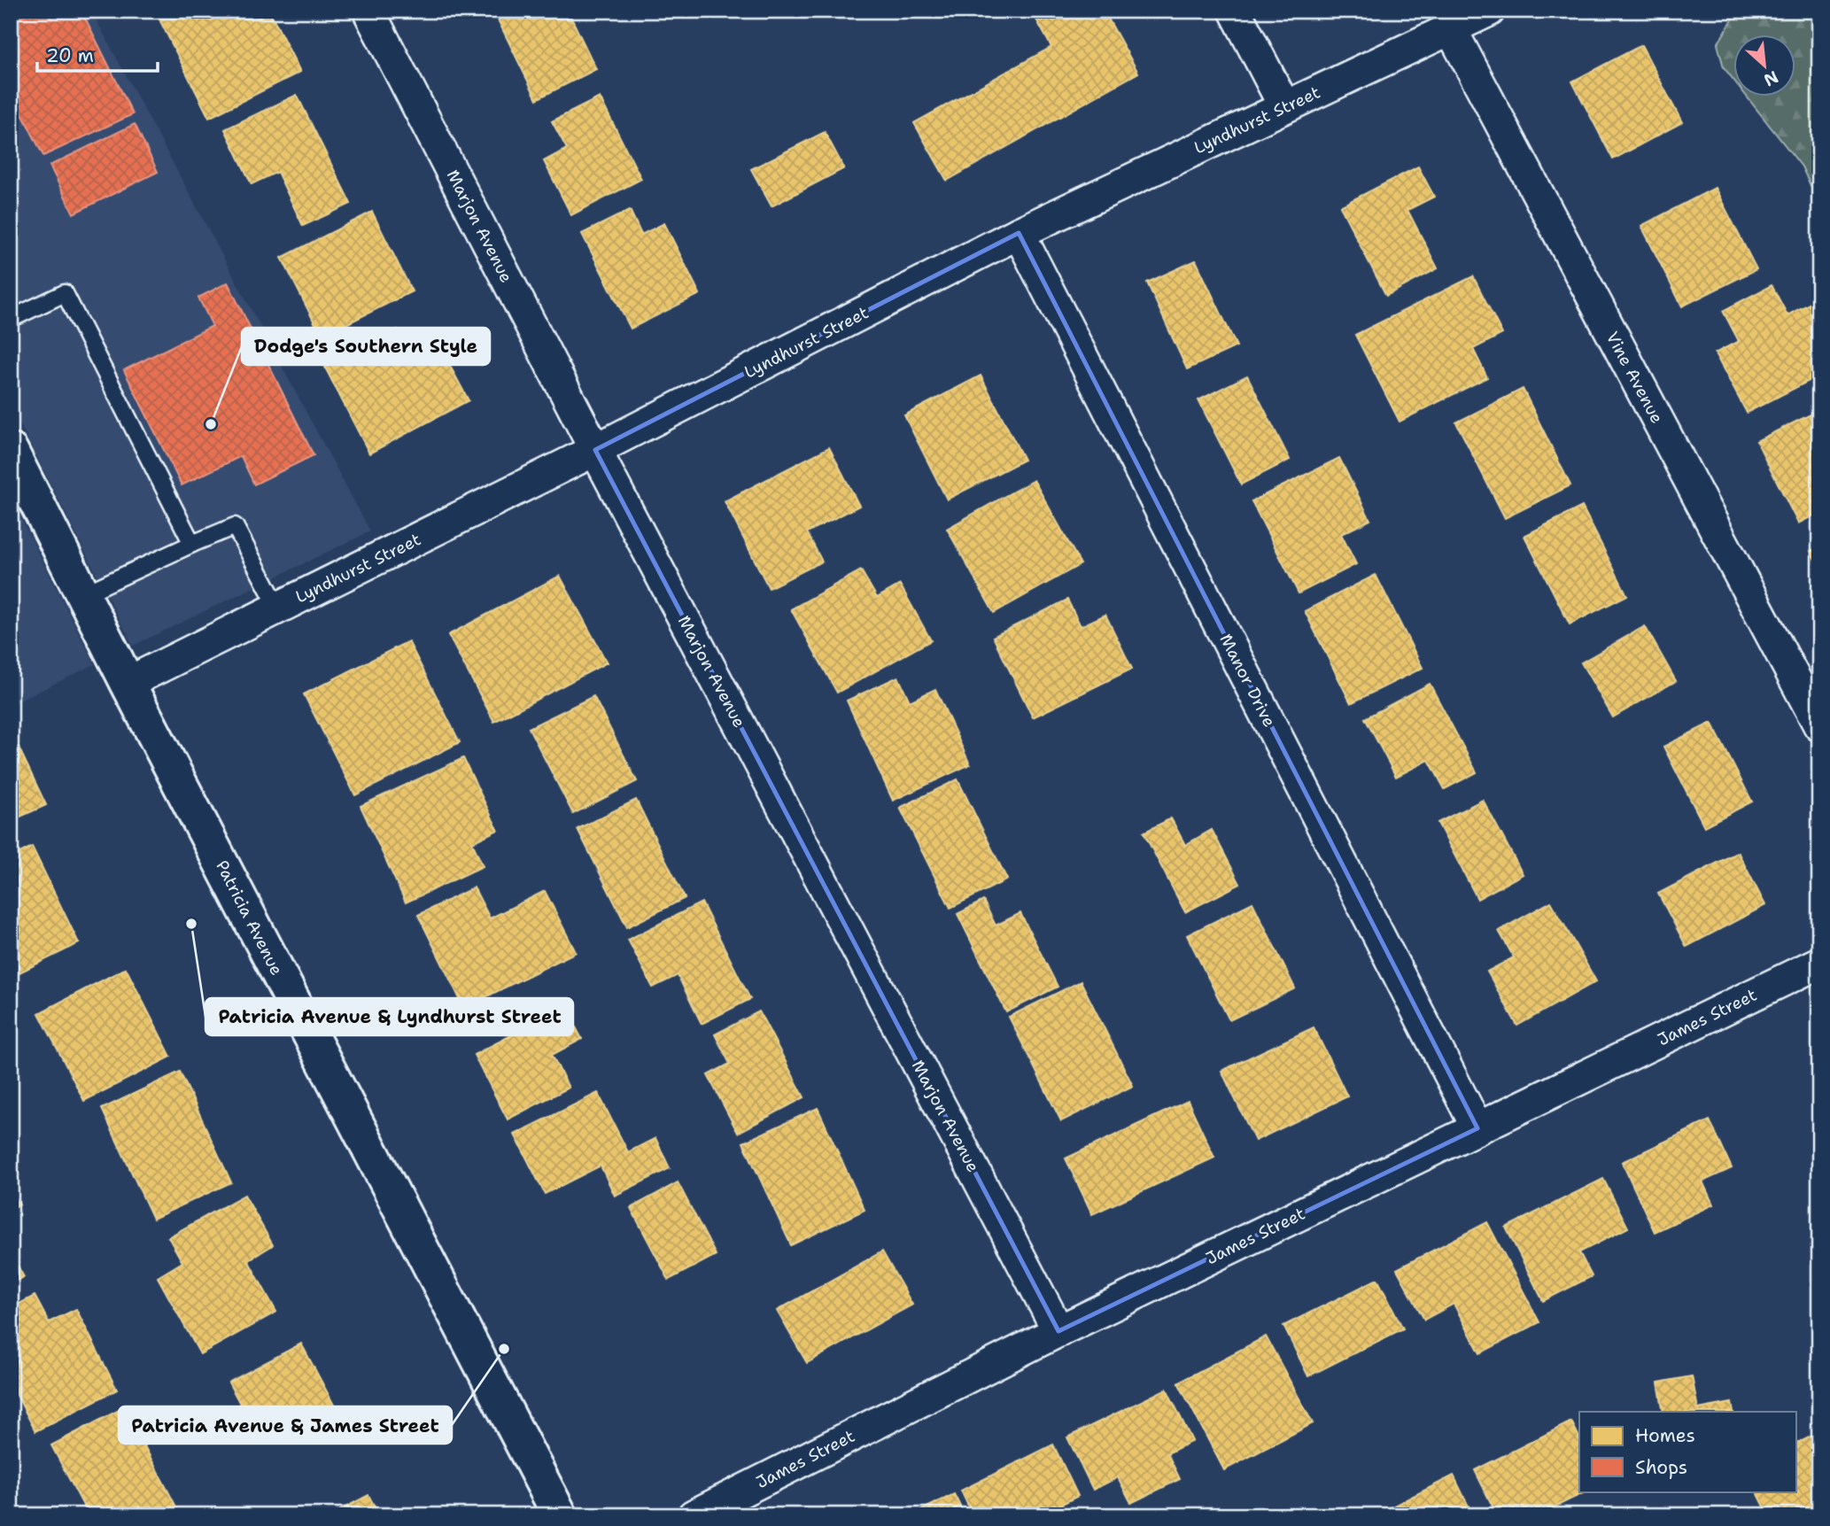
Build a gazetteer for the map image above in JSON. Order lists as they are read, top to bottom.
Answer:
{
  "streets": {
    "street": [
      "Lyndhurst Street",
      "Marjon Avenue",
      "Vine Avenue",
      "Manor Drive",
      "Patricia Avenue",
      "James Street"
    ]
  },
  "crossings": [
    ["Lyndhurst Street", "Marjon Avenue"],
    ["Lyndhurst Street", "Vine Avenue"],
    ["Lyndhurst Street", "Manor Drive"],
    ["Lyndhurst Street", "Patricia Avenue"],
    ["Marjon Avenue", "James Street"],
    ["Manor Drive", "James Street"]
  ],
  "places": ["Dodge's Southern Style", "Patricia Avenue & Lyndhurst Street", "Patricia Avenue & James Street"],
  "legend": ["Homes", "Shops"],
  "scale_bar": "20 m",
  "north": "bottom right"
}
